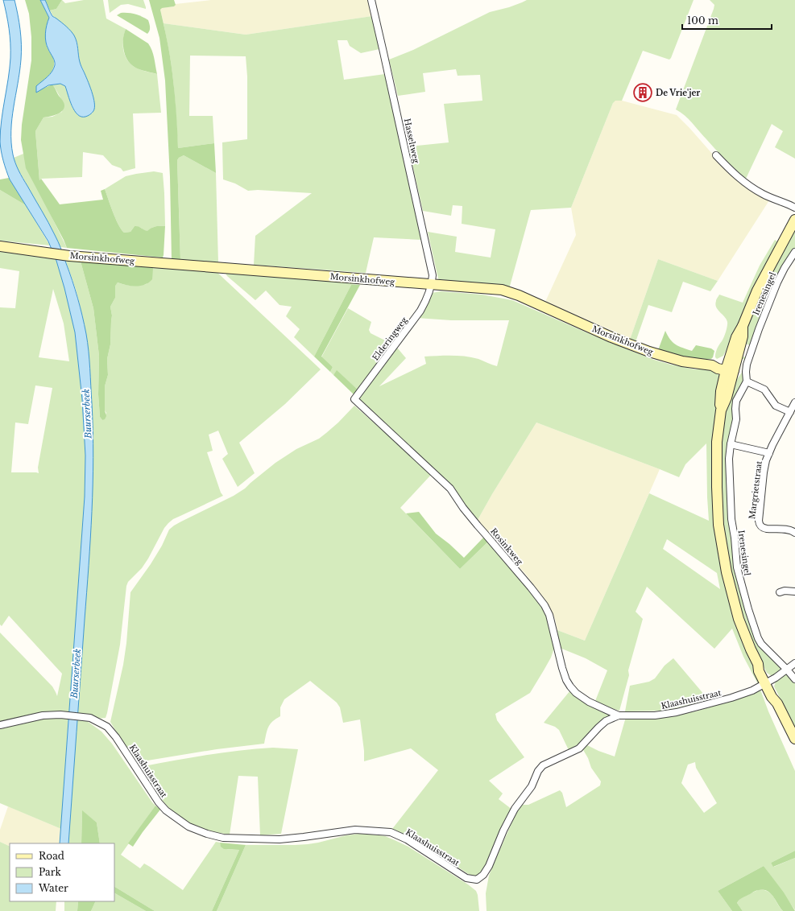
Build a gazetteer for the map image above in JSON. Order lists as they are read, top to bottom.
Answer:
{
  "streets": {
    "street": [
      "Hasseltweg",
      "Morsinkhofweg",
      "Irenesingel",
      "Elderingweg",
      "Margrietstraat",
      "Rosinkweg",
      "Klaashuisstraat"
    ]
  },
  "crossings": [
    ["Hasseltweg", "Morsinkhofweg"],
    ["Hasseltweg", "Elderingweg"],
    ["Morsinkhofweg", "Elderingweg"],
    ["Irenesingel", "Klaashuisstraat"],
    ["Elderingweg", "Rosinkweg"],
    ["Rosinkweg", "Klaashuisstraat"]
  ],
  "water": ["Buurserbeek"],
  "places": {
    "building": ["De Vrie'jer"]
  },
  "legend": ["Road", "Park", "Water"],
  "scale_bar": "100 m"
}
